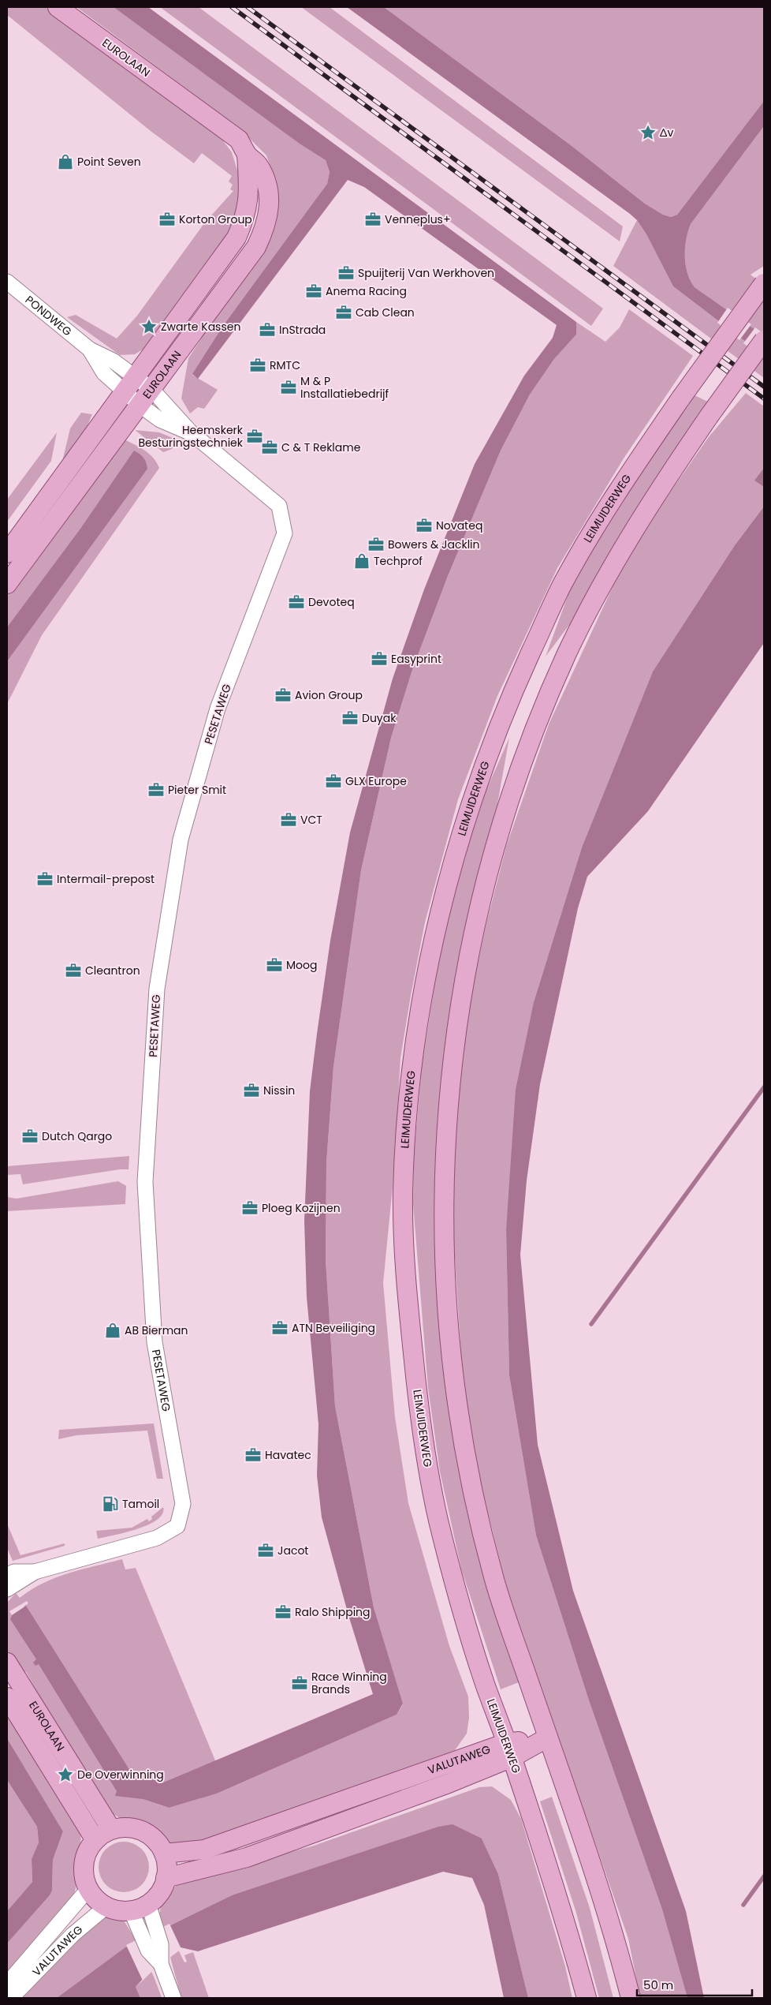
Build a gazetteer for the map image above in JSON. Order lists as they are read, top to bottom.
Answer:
{
  "streets": {
    "main road": ["EUROLAAN", "LEIMUIDERWEG", "VALUTAWEG"],
    "street": ["PONDWEG", "PESETAWEG"]
  },
  "crossings": [
    ["EUROLAAN", "PONDWEG"],
    ["EUROLAAN", "PESETAWEG"],
    ["EUROLAAN", "VALUTAWEG"],
    ["PONDWEG", "PESETAWEG"],
    ["LEIMUIDERWEG", "VALUTAWEG"]
  ],
  "places": {
    "place": ["∆v", "Zwarte Kassen", "De Overwinning"],
    "shop": ["Point Seven", "Techprof", "AB Bierman"],
    "office": [
      "Korton Group",
      "Venneplus+",
      "Spuijterij Van Werkhoven",
      "Anema Racing",
      "Cab Clean",
      "InStrada",
      "RMTC",
      "M & P Installatiebedrijf",
      "Heemskerk Besturingstechniek",
      "C & T Reklame",
      "Novateq",
      "Bowers & Jacklin",
      "Devoteq",
      "Easyprint",
      "Avion Group",
      "Duyak",
      "GLX Europe",
      "Pieter Smit",
      "VCT",
      "Intermail-prepost",
      "Moog",
      "Cleantron",
      "Nissin",
      "Dutch Qargo",
      "Ploeg Kozijnen",
      "ATN Beveiliging",
      "Havatec",
      "Jacot",
      "Ralo Shipping",
      "Race Winning Brands"
    ],
    "fuel station": ["Tamoil"]
  },
  "scale_bar": "50 m"
}
